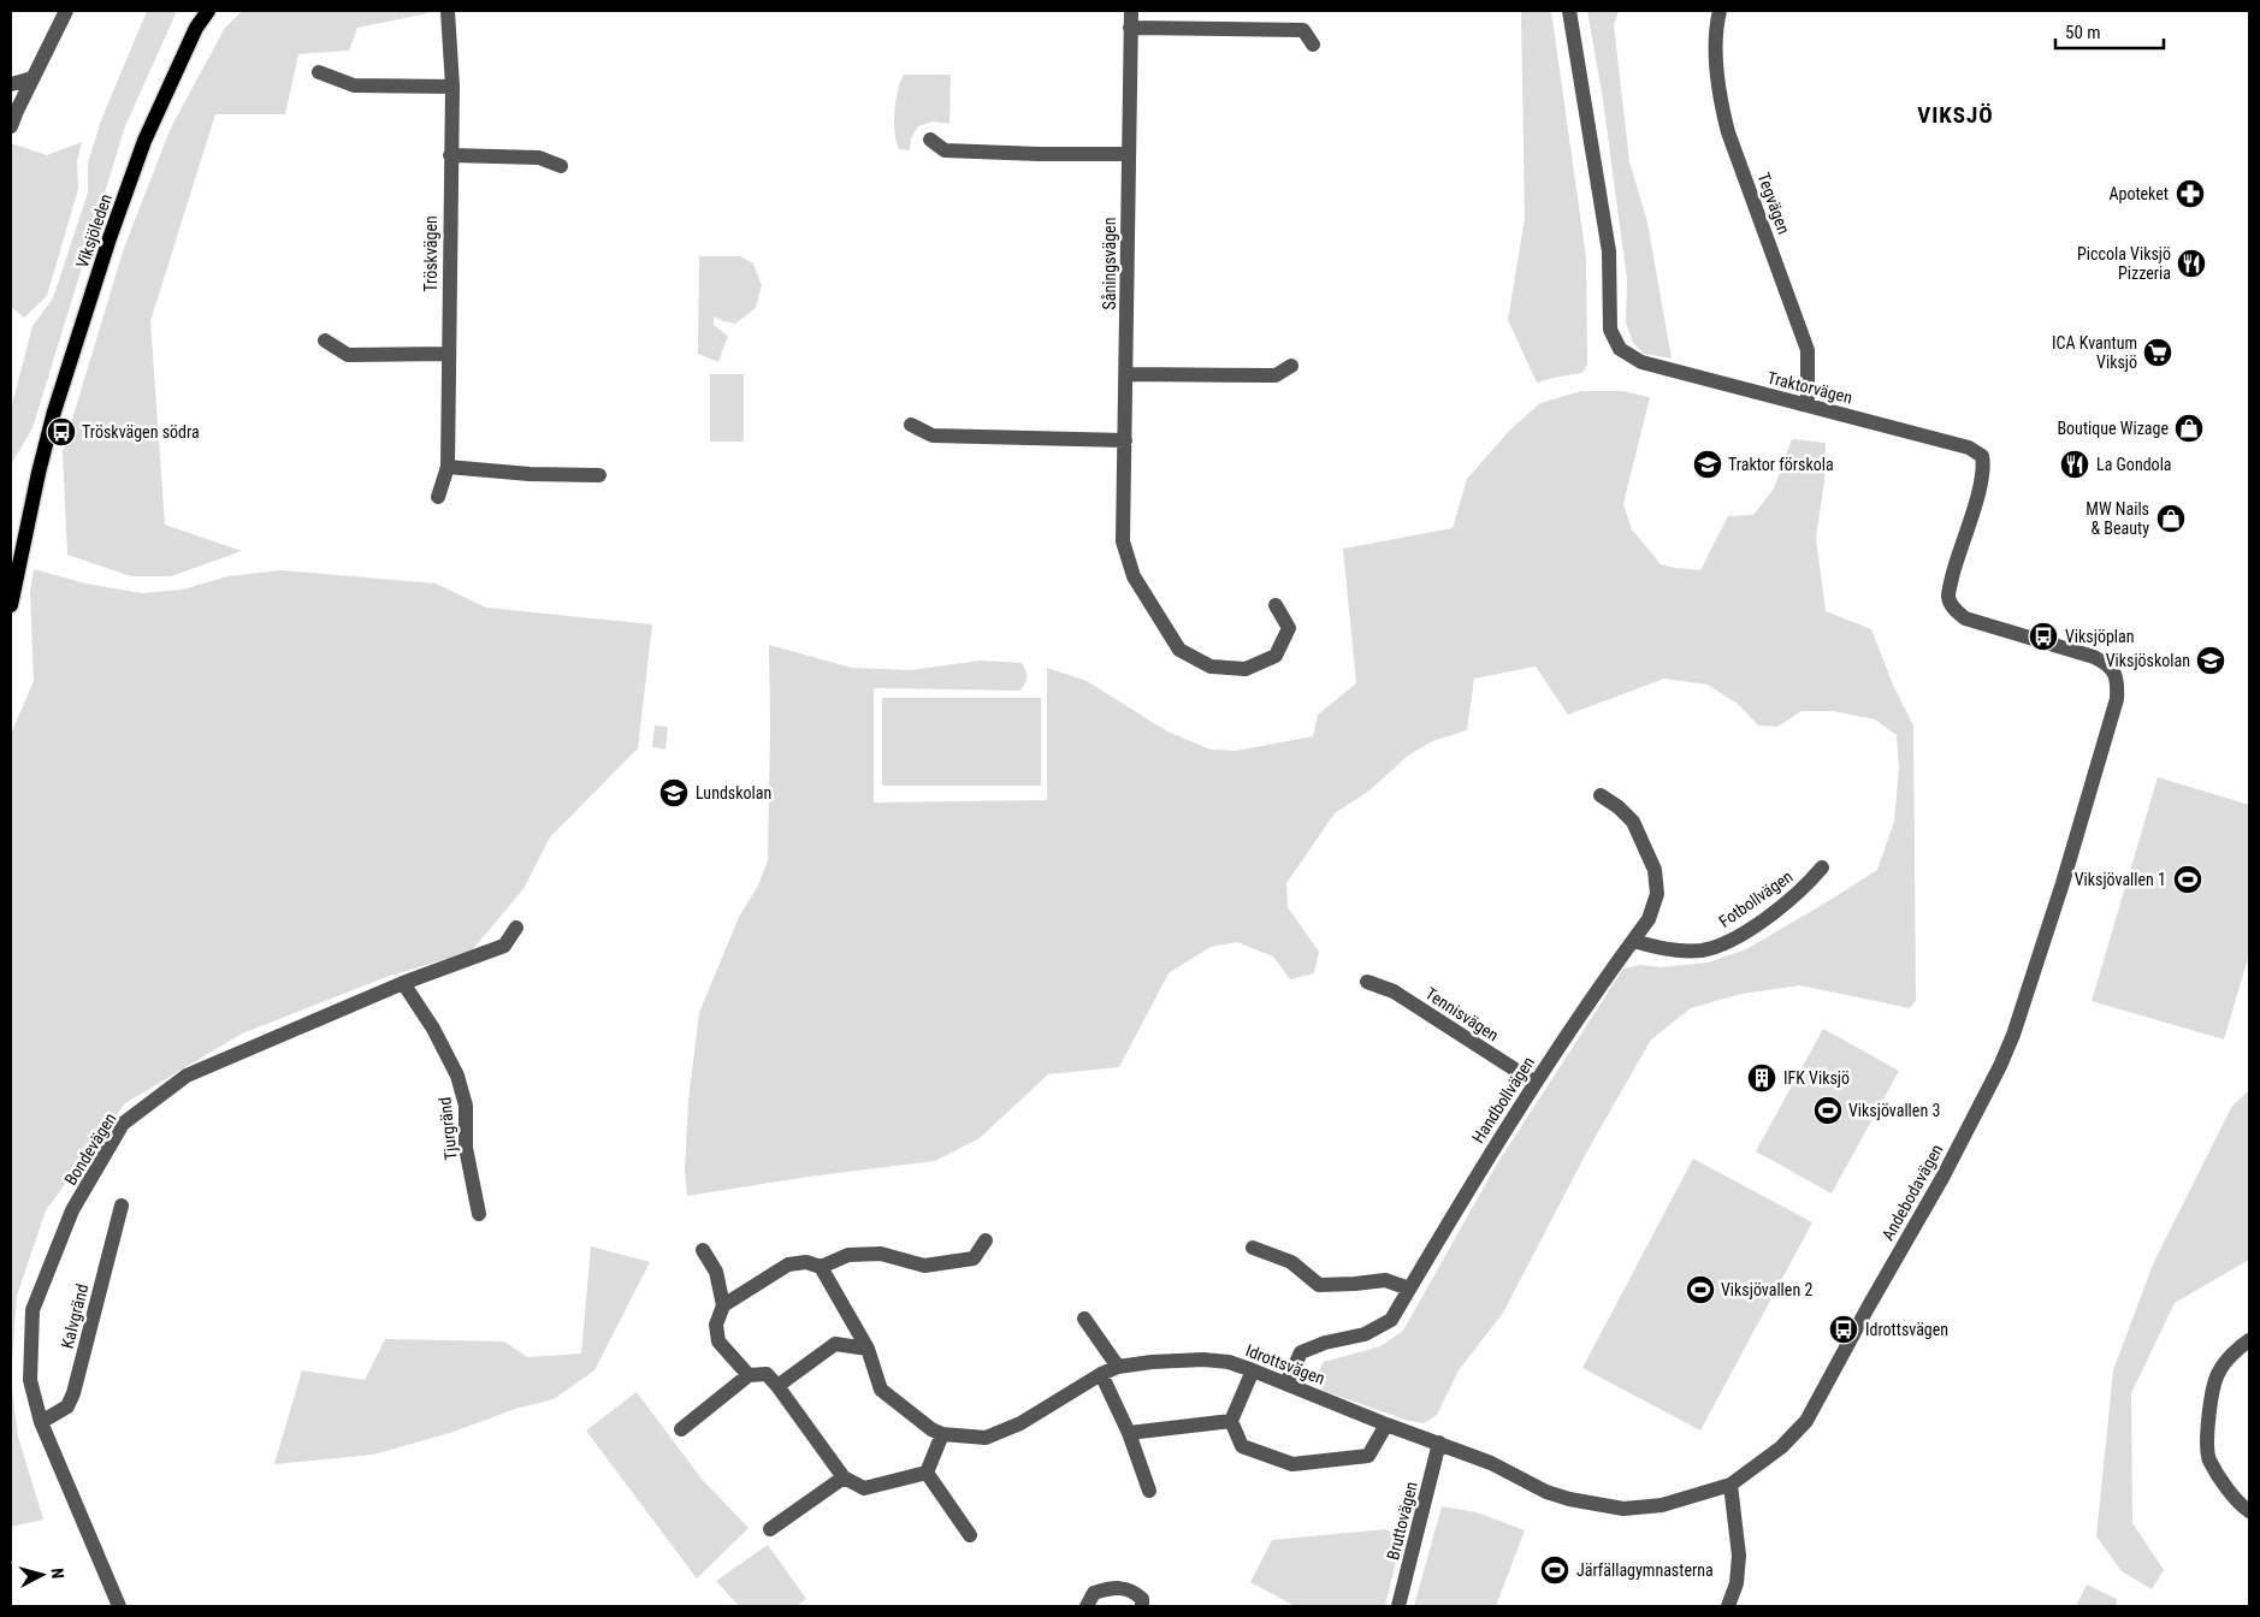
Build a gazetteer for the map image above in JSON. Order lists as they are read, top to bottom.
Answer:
{
  "streets": {
    "main road": ["Viksjöleden"],
    "street": [
      "Tegvägen",
      "Tröskvägen",
      "Såningsvägen",
      "Traktorvägen",
      "Fotbollvägen",
      "Tennisvägen",
      "Handbollvägen",
      "Tjurgränd",
      "Bondevägen",
      "Andebodavägen",
      "Kalvgränd",
      "Idrottsvägen",
      "Bruttovägen"
    ]
  },
  "crossings": [
    ["Tegvägen", "Traktorvägen"],
    ["Traktorvägen", "Andebodavägen"],
    ["Fotbollvägen", "Handbollvägen"],
    ["Tennisvägen", "Handbollvägen"],
    ["Handbollvägen", "Idrottsvägen"],
    ["Tjurgränd", "Bondevägen"],
    ["Bondevägen", "Kalvgränd"],
    ["Andebodavägen", "Idrottsvägen"],
    ["Idrottsvägen", "Bruttovägen"]
  ],
  "districts": ["VIKSJÖ"],
  "places": {
    "pharmacy": ["Apoteket"],
    "restaurant": ["Piccola Viksjö Pizzeria", "La Gondola"],
    "supermarket": ["ICA Kvantum Viksjö"],
    "shop": ["Boutique Wizage", "MW Nails & Beauty"],
    "bus stop": ["Tröskvägen södra", "Viksjöplan", "Idrottsvägen"],
    "school or university": ["Traktor förskola", "Viksjöskolan", "Lundskolan"],
    "sports": [
      "Viksjövallen 1",
      "Viksjövallen 3",
      "Viksjövallen 2",
      "Järfällagymnasterna"
    ],
    "building": ["IFK Viksjö"]
  },
  "scale_bar": "50 m",
  "north": "right"
}
